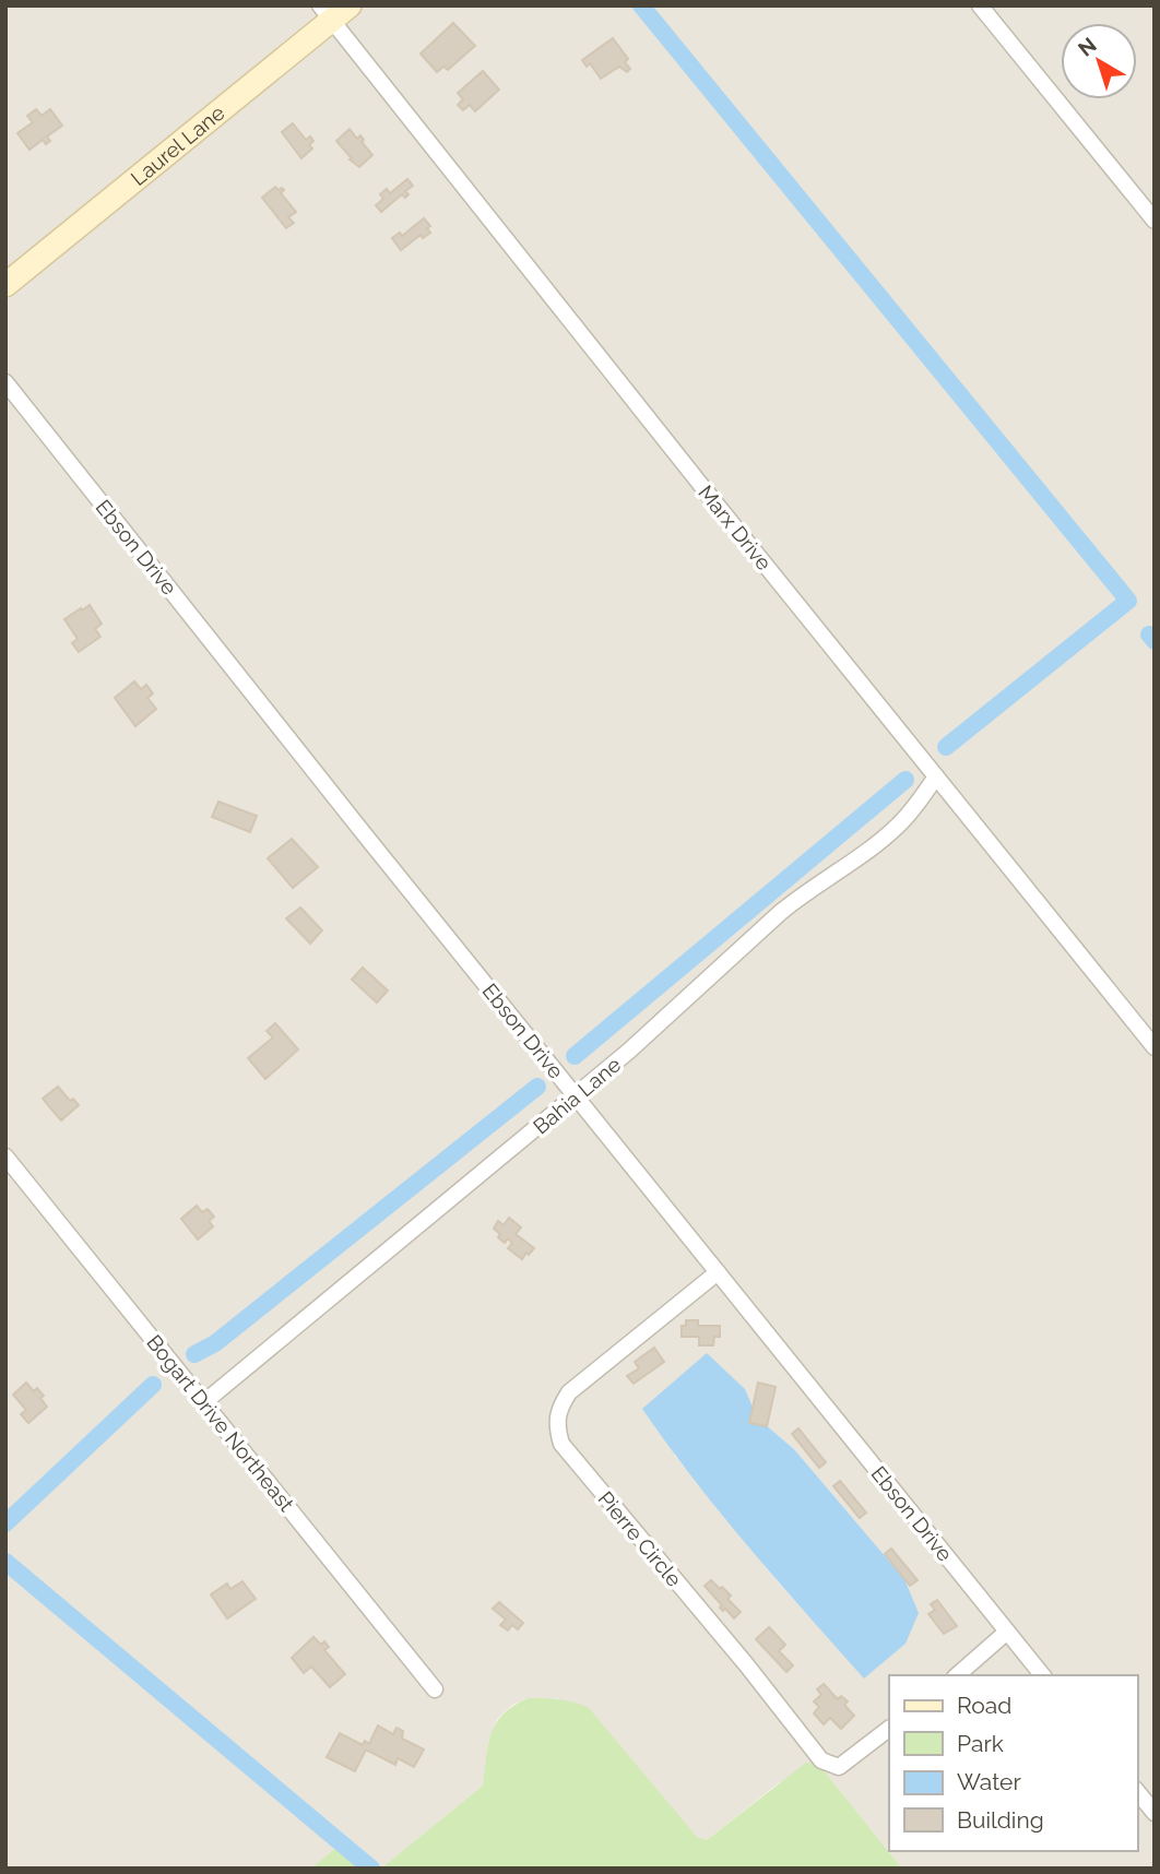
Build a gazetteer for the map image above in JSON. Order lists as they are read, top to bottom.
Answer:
{
  "streets": {
    "street": [
      "Laurel Lane",
      "Marx Drive",
      "Ebson Drive",
      "Bahia Lane",
      "Bogart Drive Northeast",
      "Pierre Circle"
    ]
  },
  "crossings": [
    ["Laurel Lane", "Marx Drive"],
    ["Marx Drive", "Bahia Lane"],
    ["Ebson Drive", "Bahia Lane"],
    ["Ebson Drive", "Pierre Circle"],
    ["Bahia Lane", "Bogart Drive Northeast"]
  ],
  "legend": [
    "Road",
    "Park",
    "Water",
    "Building"
  ],
  "north": "top left"
}
